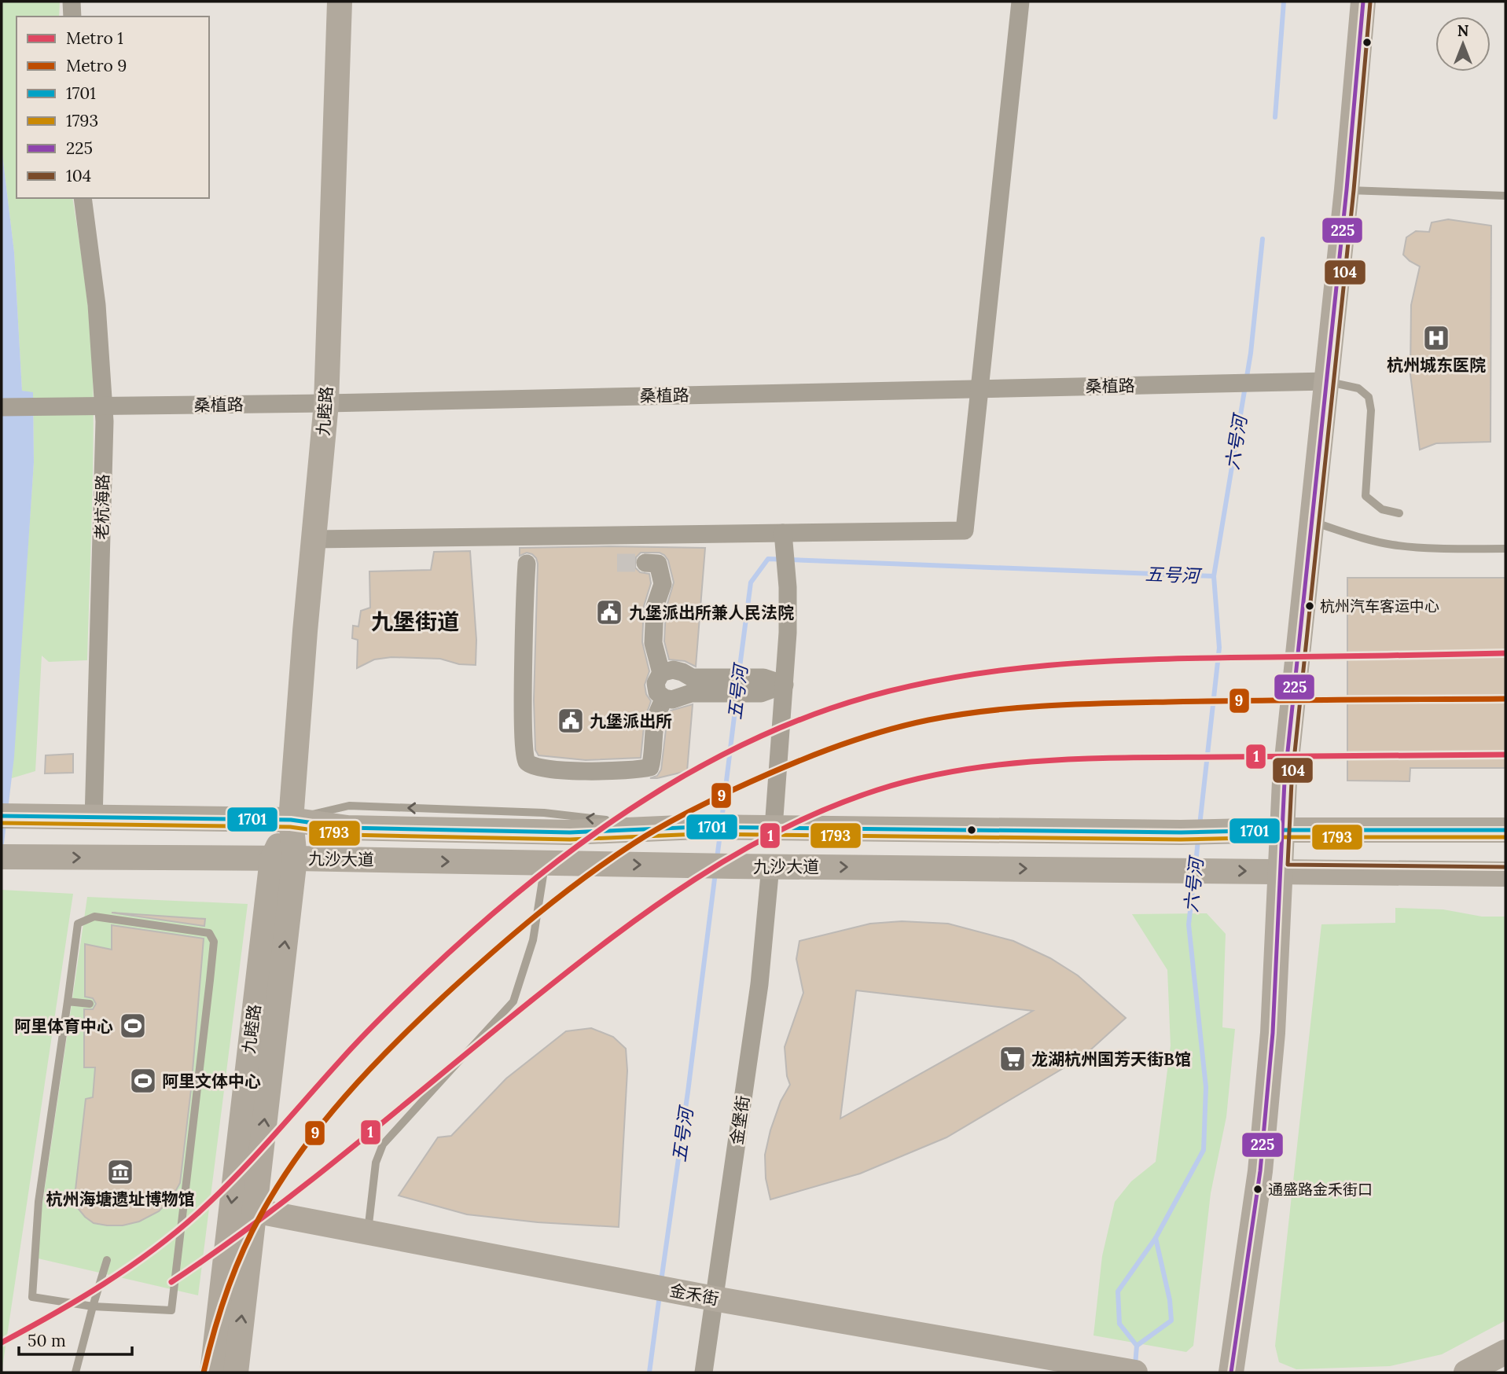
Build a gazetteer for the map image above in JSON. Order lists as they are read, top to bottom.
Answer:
{
  "streets": {
    "street": [
      "桑植路",
      "九睦路",
      "老杭海路",
      "九沙大道",
      "金堡街",
      "金禾街"
    ]
  },
  "crossings": [
    ["桑植路", "九睦路"],
    ["桑植路", "老杭海路"],
    ["九睦路", "九沙大道"],
    ["九睦路", "金禾街"],
    ["老杭海路", "九沙大道"],
    ["九沙大道", "金堡街"],
    ["金堡街", "金禾街"]
  ],
  "districts": ["九堡街道"],
  "water": ["六号河", "五号河"],
  "places": {
    "hospital": ["杭州城东医院"],
    "other": ["杭州汽车客运中心", "通盛路金禾街口"],
    "public building": ["九堡派出所兼人民法院", "九堡派出所"],
    "sports": ["阿里体育中心", "阿里文体中心"],
    "supermarket": ["龙湖杭州国芳天街B馆"],
    "museum": ["杭州海塘遗址博物馆"]
  },
  "lines": [
    "transit line 225",
    "transit line 104",
    "metro line 1",
    "metro line 9",
    "transit line 1701",
    "transit line 1793"
  ],
  "legend": [
    "Metro 1",
    "Metro 9",
    "1701",
    "1793",
    "225",
    "104"
  ],
  "scale_bar": "50 m",
  "north": "top"
}
